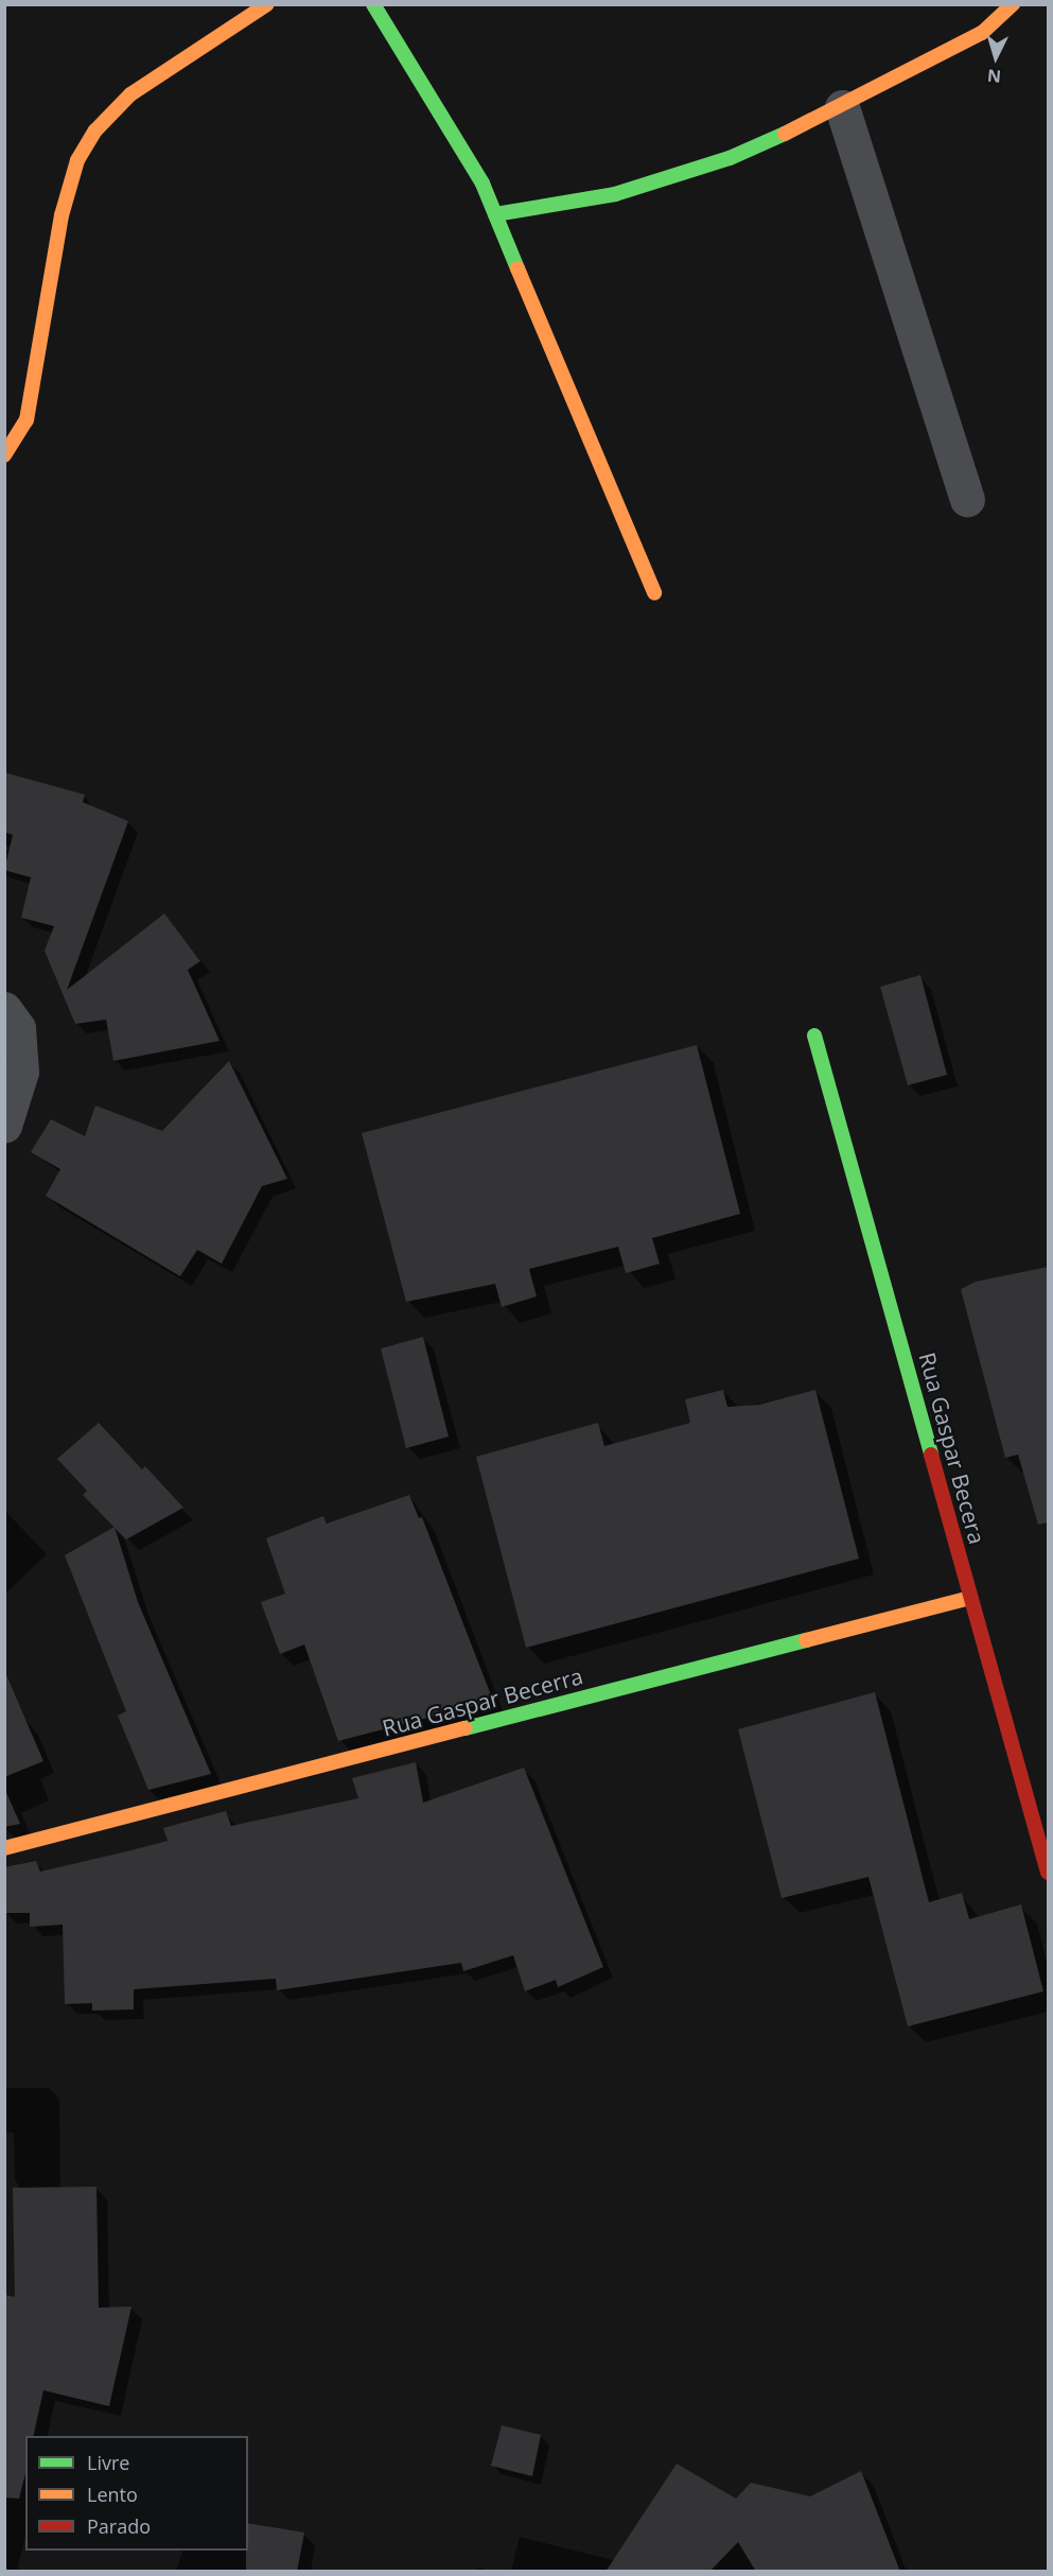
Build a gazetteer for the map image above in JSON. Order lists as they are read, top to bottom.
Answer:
{
  "streets": {
    "street": ["Rua Gaspar Becera", "Rua Gaspar Becerra"]
  },
  "crossings": [
    ["Rua Gaspar Becera", "Rua Gaspar Becerra"]
  ],
  "legend": ["Livre", "Lento", "Parado"],
  "north": "bottom"
}
